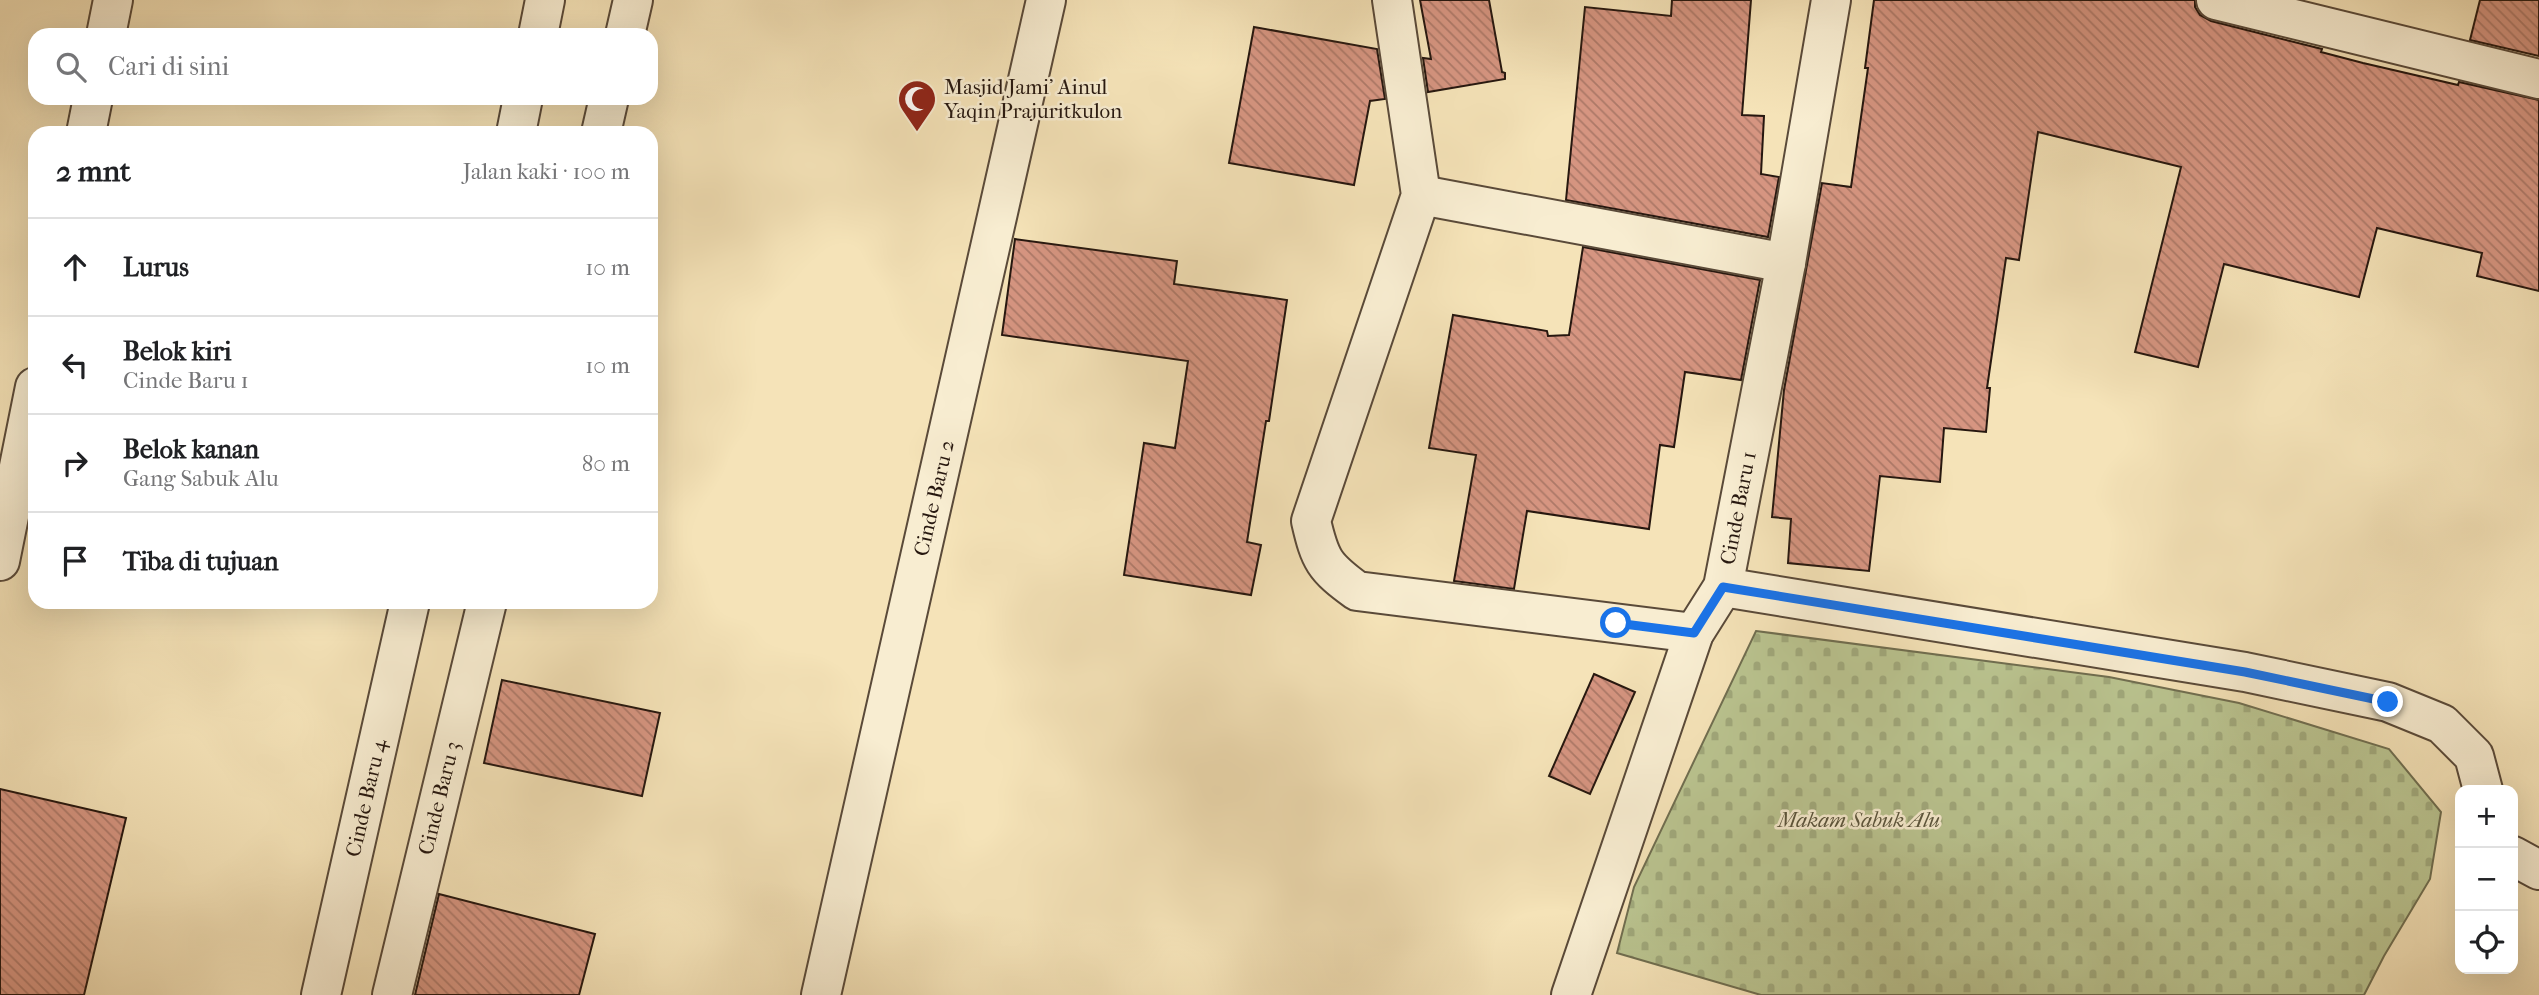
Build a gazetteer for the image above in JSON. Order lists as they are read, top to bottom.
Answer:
{
  "streets": {
    "street": [
      "Cinde Baru 2",
      "Cinde Baru 1",
      "Cinde Baru 4",
      "Cinde Baru 3"
    ]
  },
  "parks": ["Makam Sabuk Alu"],
  "places": {
    "mosque": ["Masjid Jami' Ainul Yaqin Prajuritkulon"]
  },
  "page": {
    "search": "Cari di sini",
    "heading": ["2 mnt", "Jalan kaki · 100 m"],
    "list": [
      ["Lurus", "10 m"],
      ["Belok kiri", "Cinde Baru 1", "10 m"],
      ["Belok kanan", "Gang Sabuk Alu", "80 m"],
      "Tiba di tujuan"
    ],
    "map_buttons": ["+", "−"]
  }
}
